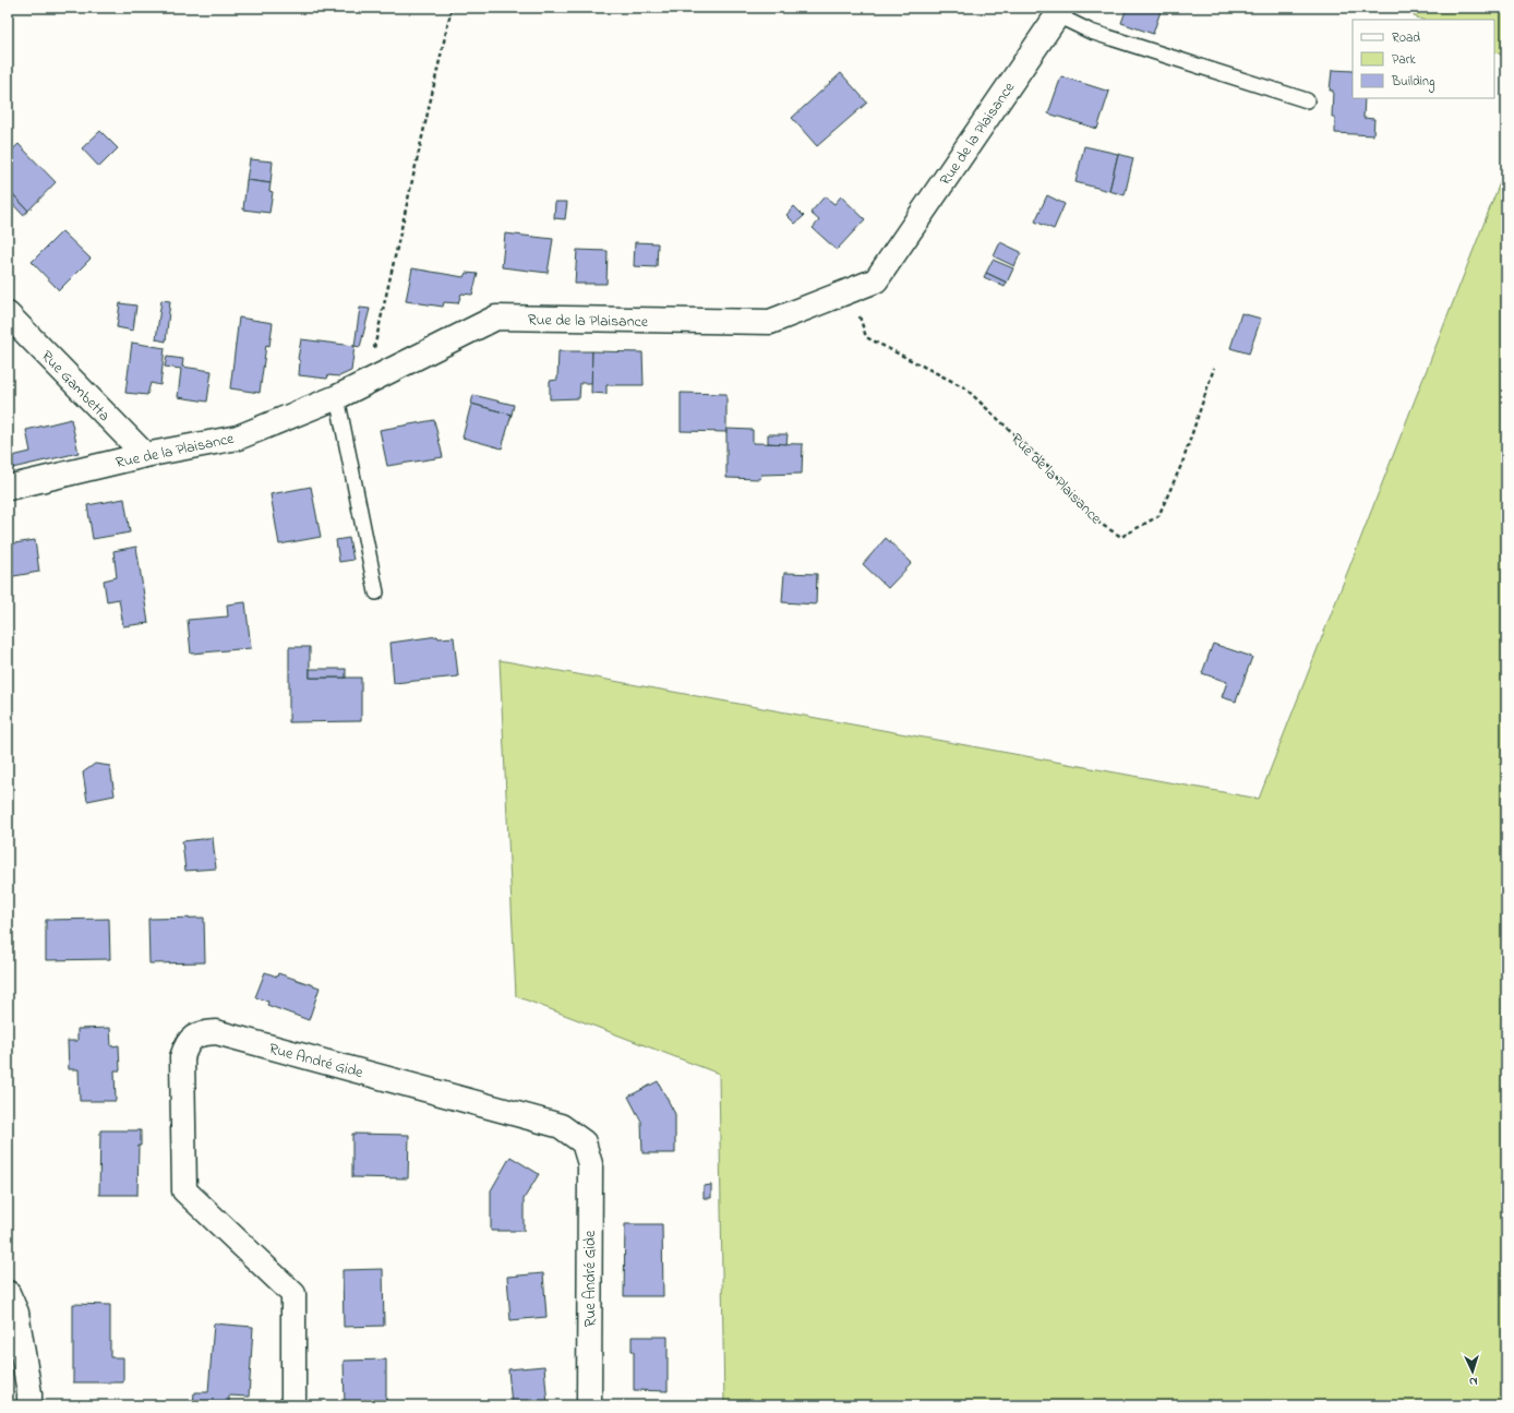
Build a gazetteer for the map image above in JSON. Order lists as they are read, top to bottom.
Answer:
{
  "streets": {
    "street": ["Rue de la Plaisance", "Rue Gambetta", "Rue André Gide"]
  },
  "crossings": [
    ["Rue de la Plaisance", "Rue Gambetta"]
  ],
  "legend": ["Road", "Park", "Building"],
  "north": "bottom"
}
